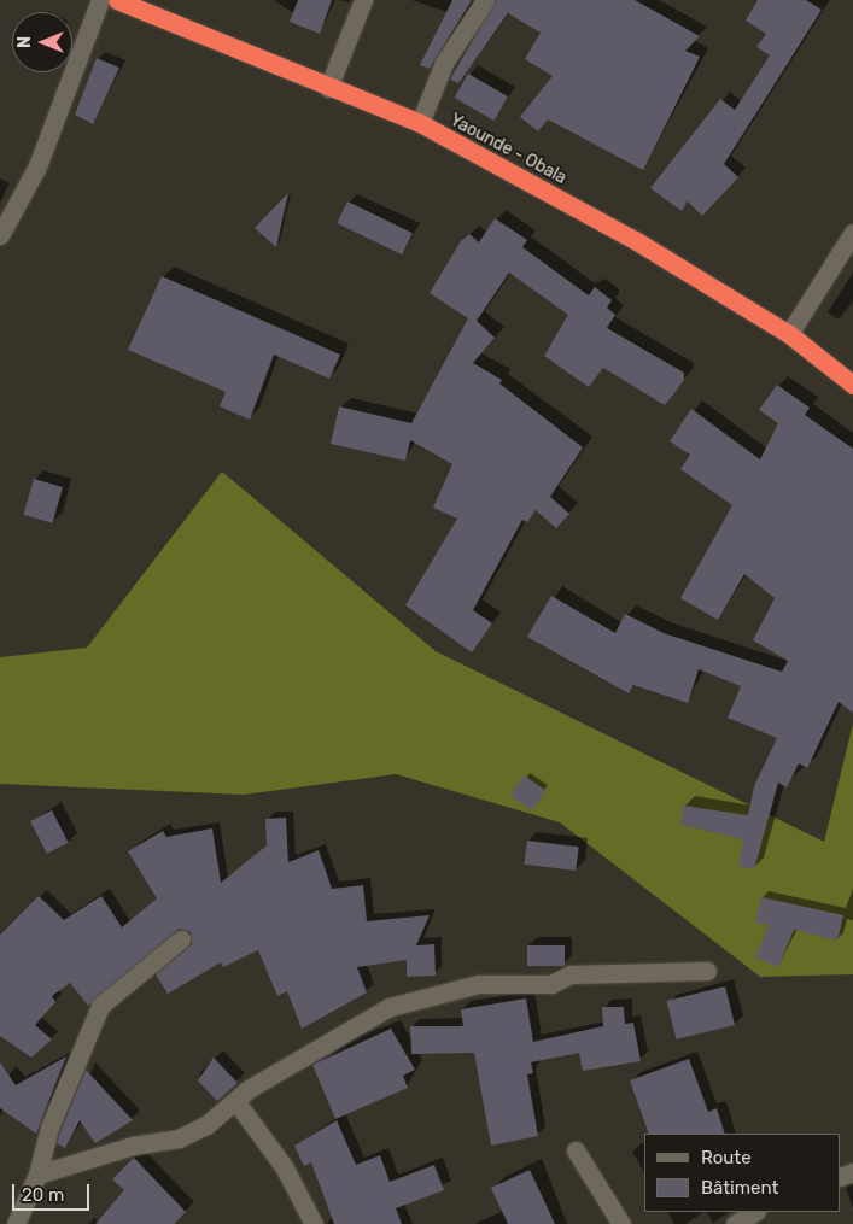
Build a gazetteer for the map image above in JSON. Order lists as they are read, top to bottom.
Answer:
{
  "streets": {
    "highway": ["Yaounde - Obala"]
  },
  "legend": ["Route", "Bâtiment"],
  "scale_bar": "20 m",
  "north": "left"
}
